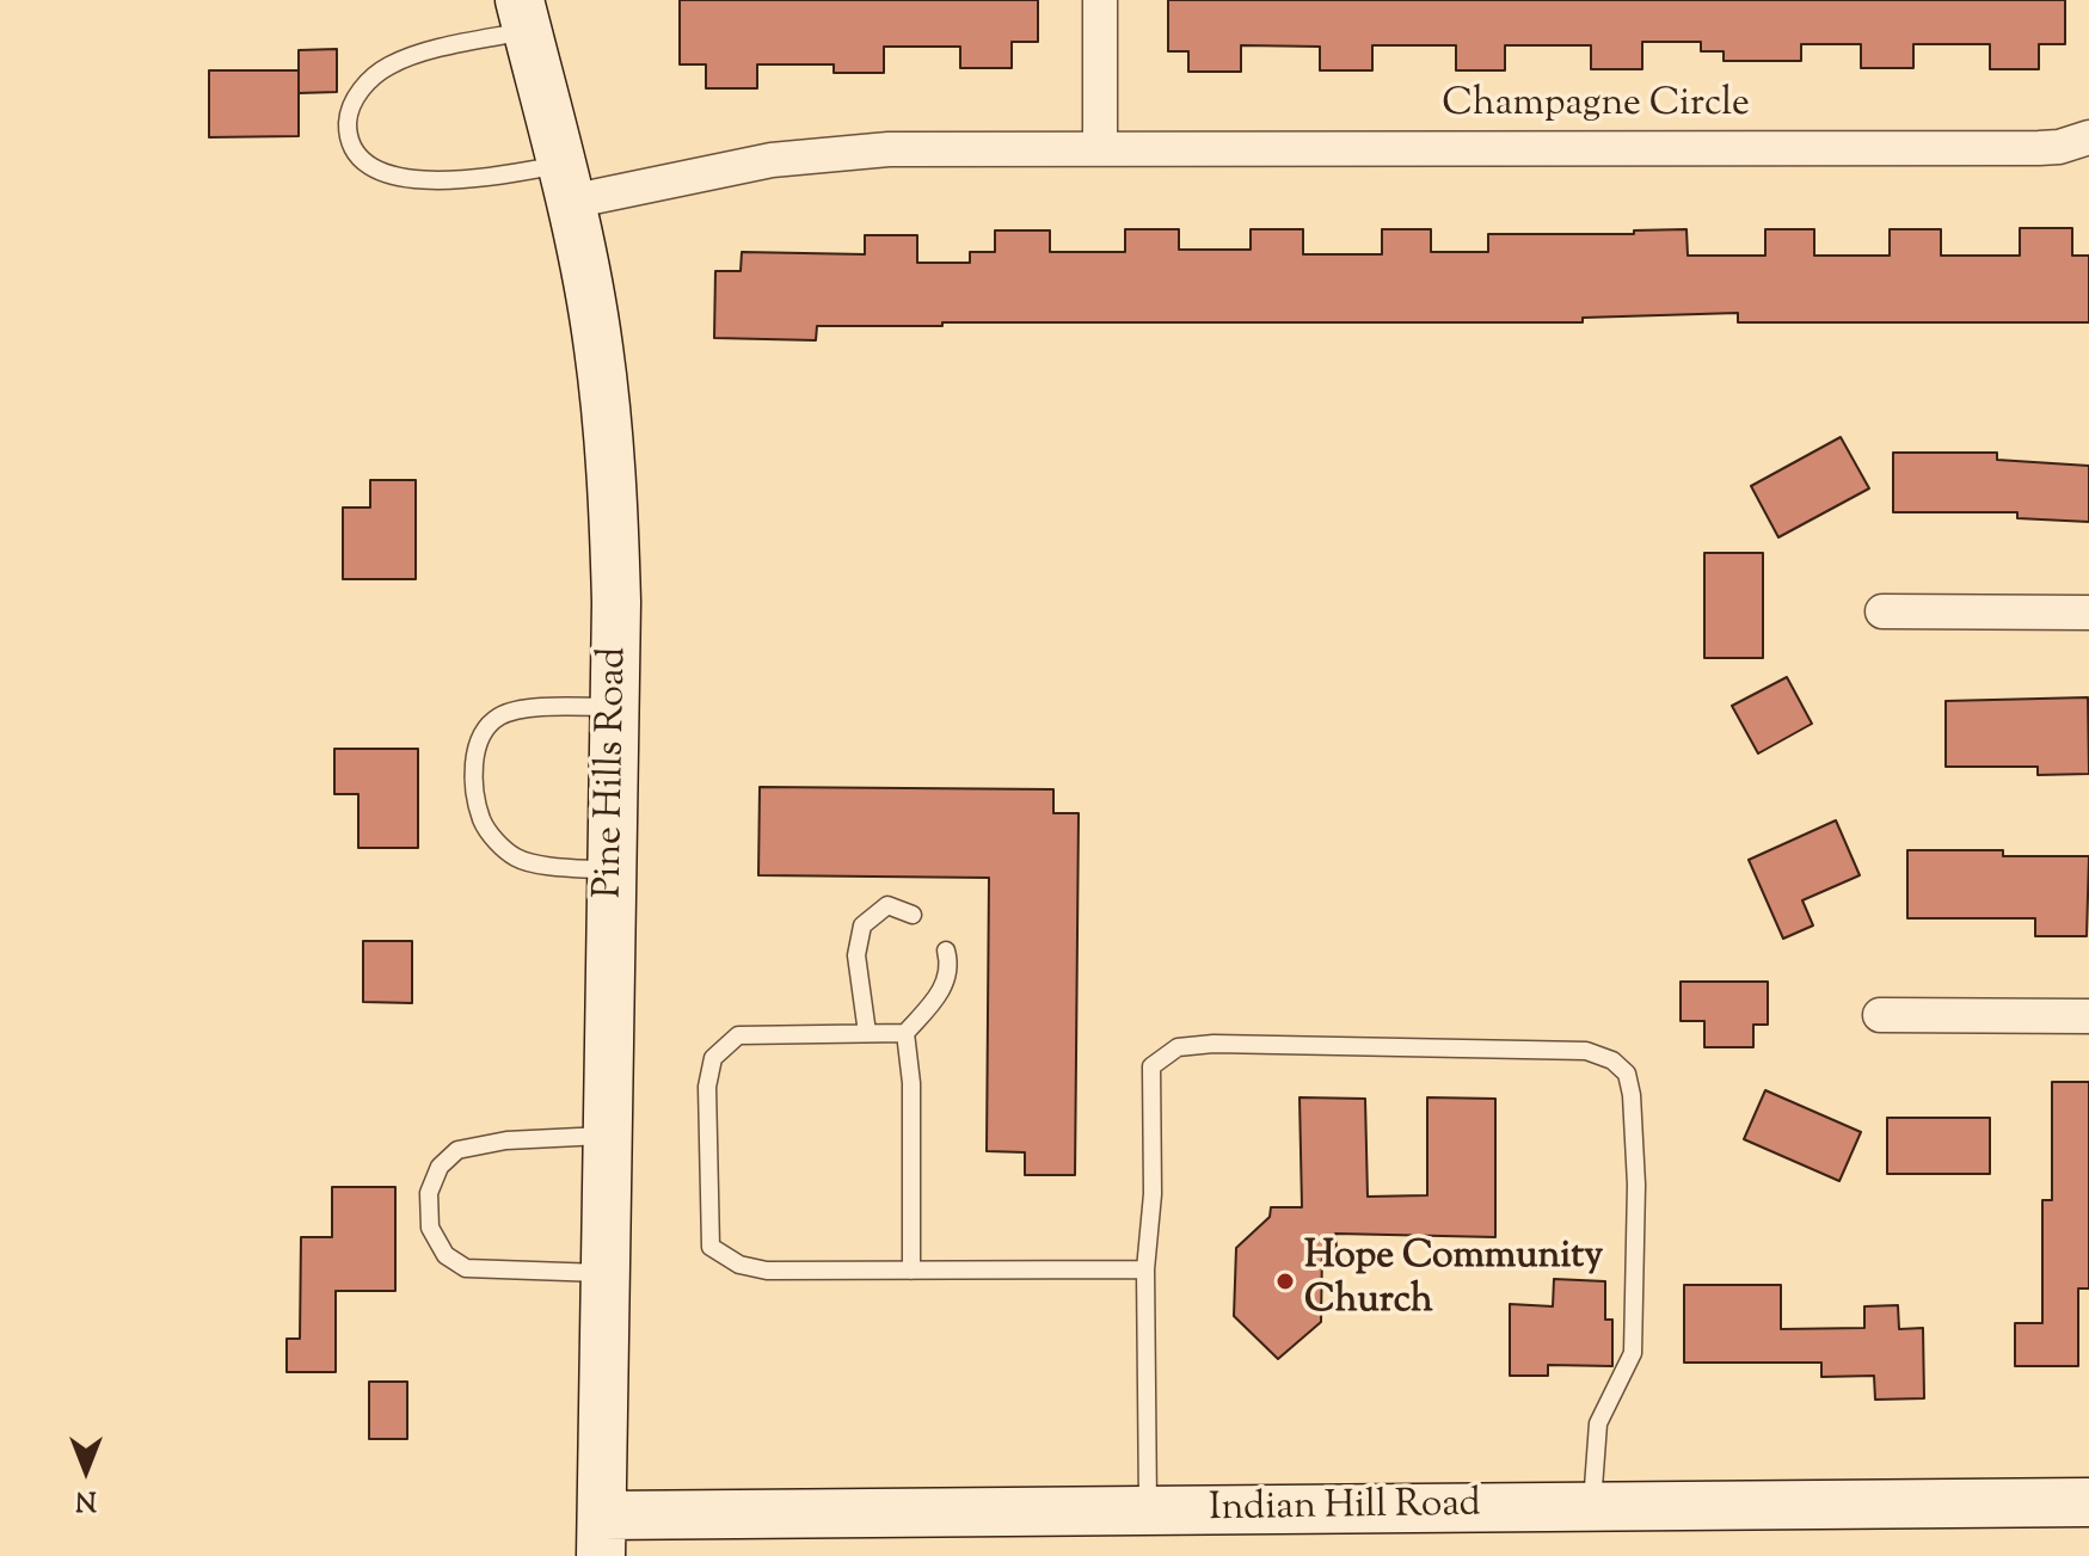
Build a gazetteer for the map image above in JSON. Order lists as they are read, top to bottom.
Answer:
{
  "streets": {
    "street": ["Champagne Circle", "Pine Hills Road", "Indian Hill Road"]
  },
  "crossings": [
    ["Champagne Circle", "Pine Hills Road"],
    ["Pine Hills Road", "Indian Hill Road"]
  ],
  "places": ["Hope Community Church"],
  "north": "bottom"
}
